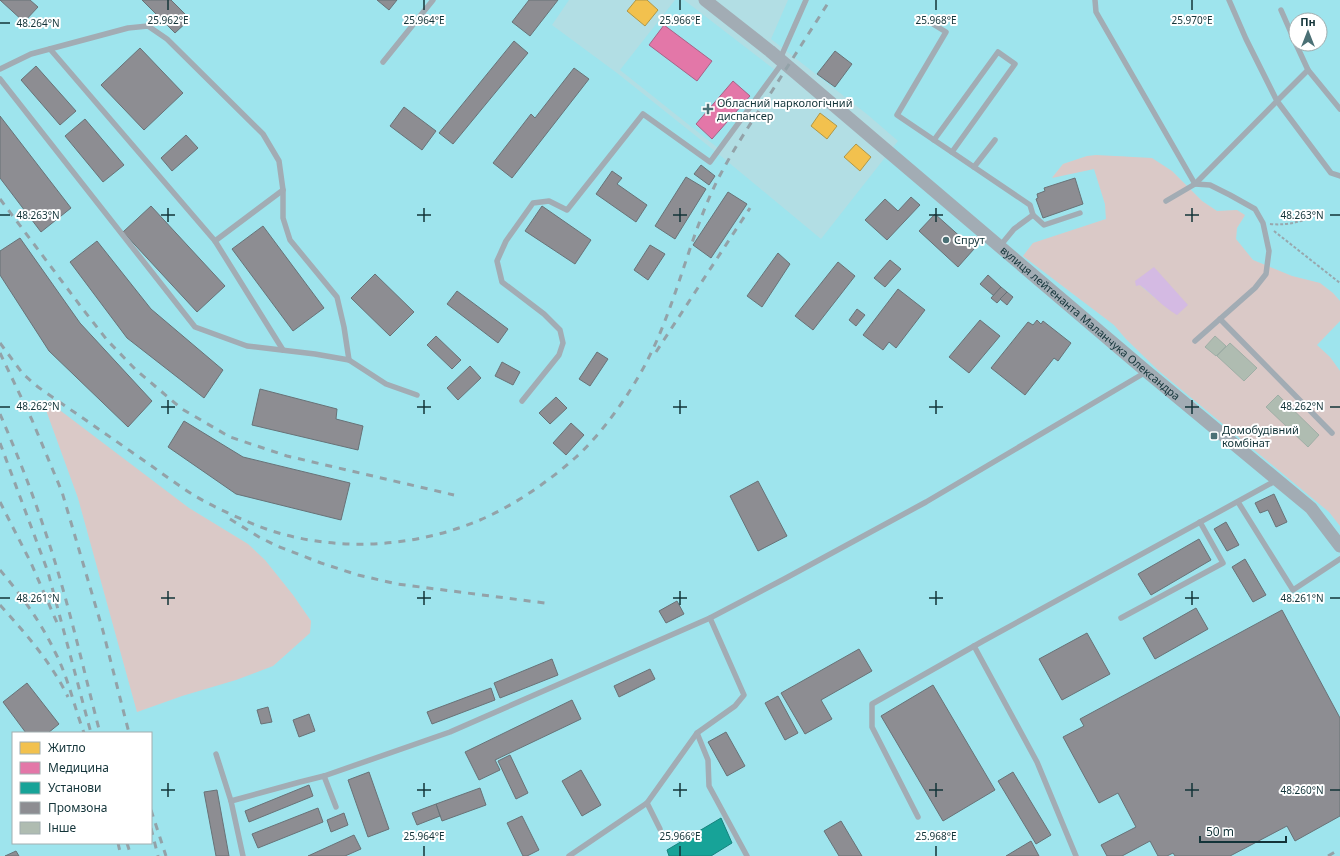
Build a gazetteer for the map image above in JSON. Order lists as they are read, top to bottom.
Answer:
{
  "streets": {
    "street": ["вулиця лейтенанта Маланчука Олександра"]
  },
  "places": {
    "health": ["Обласний наркологічний диспансер"],
    "other": ["Спрут"],
    "transit": ["Домобудівний комбінат"]
  },
  "legend": [
    "Житло",
    "Медицина",
    "Установи",
    "Промзона",
    "Інше"
  ],
  "scale_bar": "50 m",
  "north": "top",
  "coordinates": [
    "25.962°E",
    "25.964°E",
    "25.966°E",
    "25.968°E",
    "25.970°E",
    "48.264°N",
    "48.263°N",
    "48.262°N",
    "48.261°N",
    "48.260°N"
  ]
}
